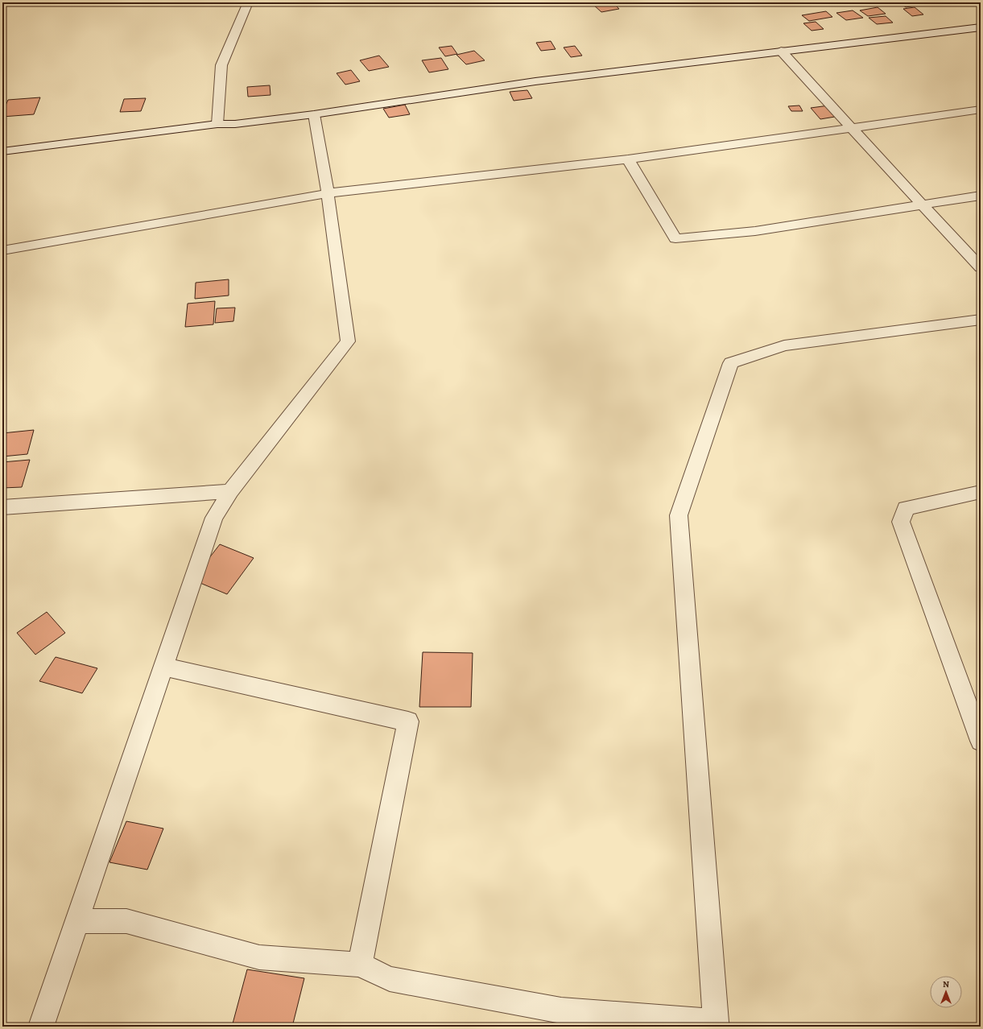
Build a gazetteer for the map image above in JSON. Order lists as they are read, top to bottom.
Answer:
{
  "north": "top"
}
